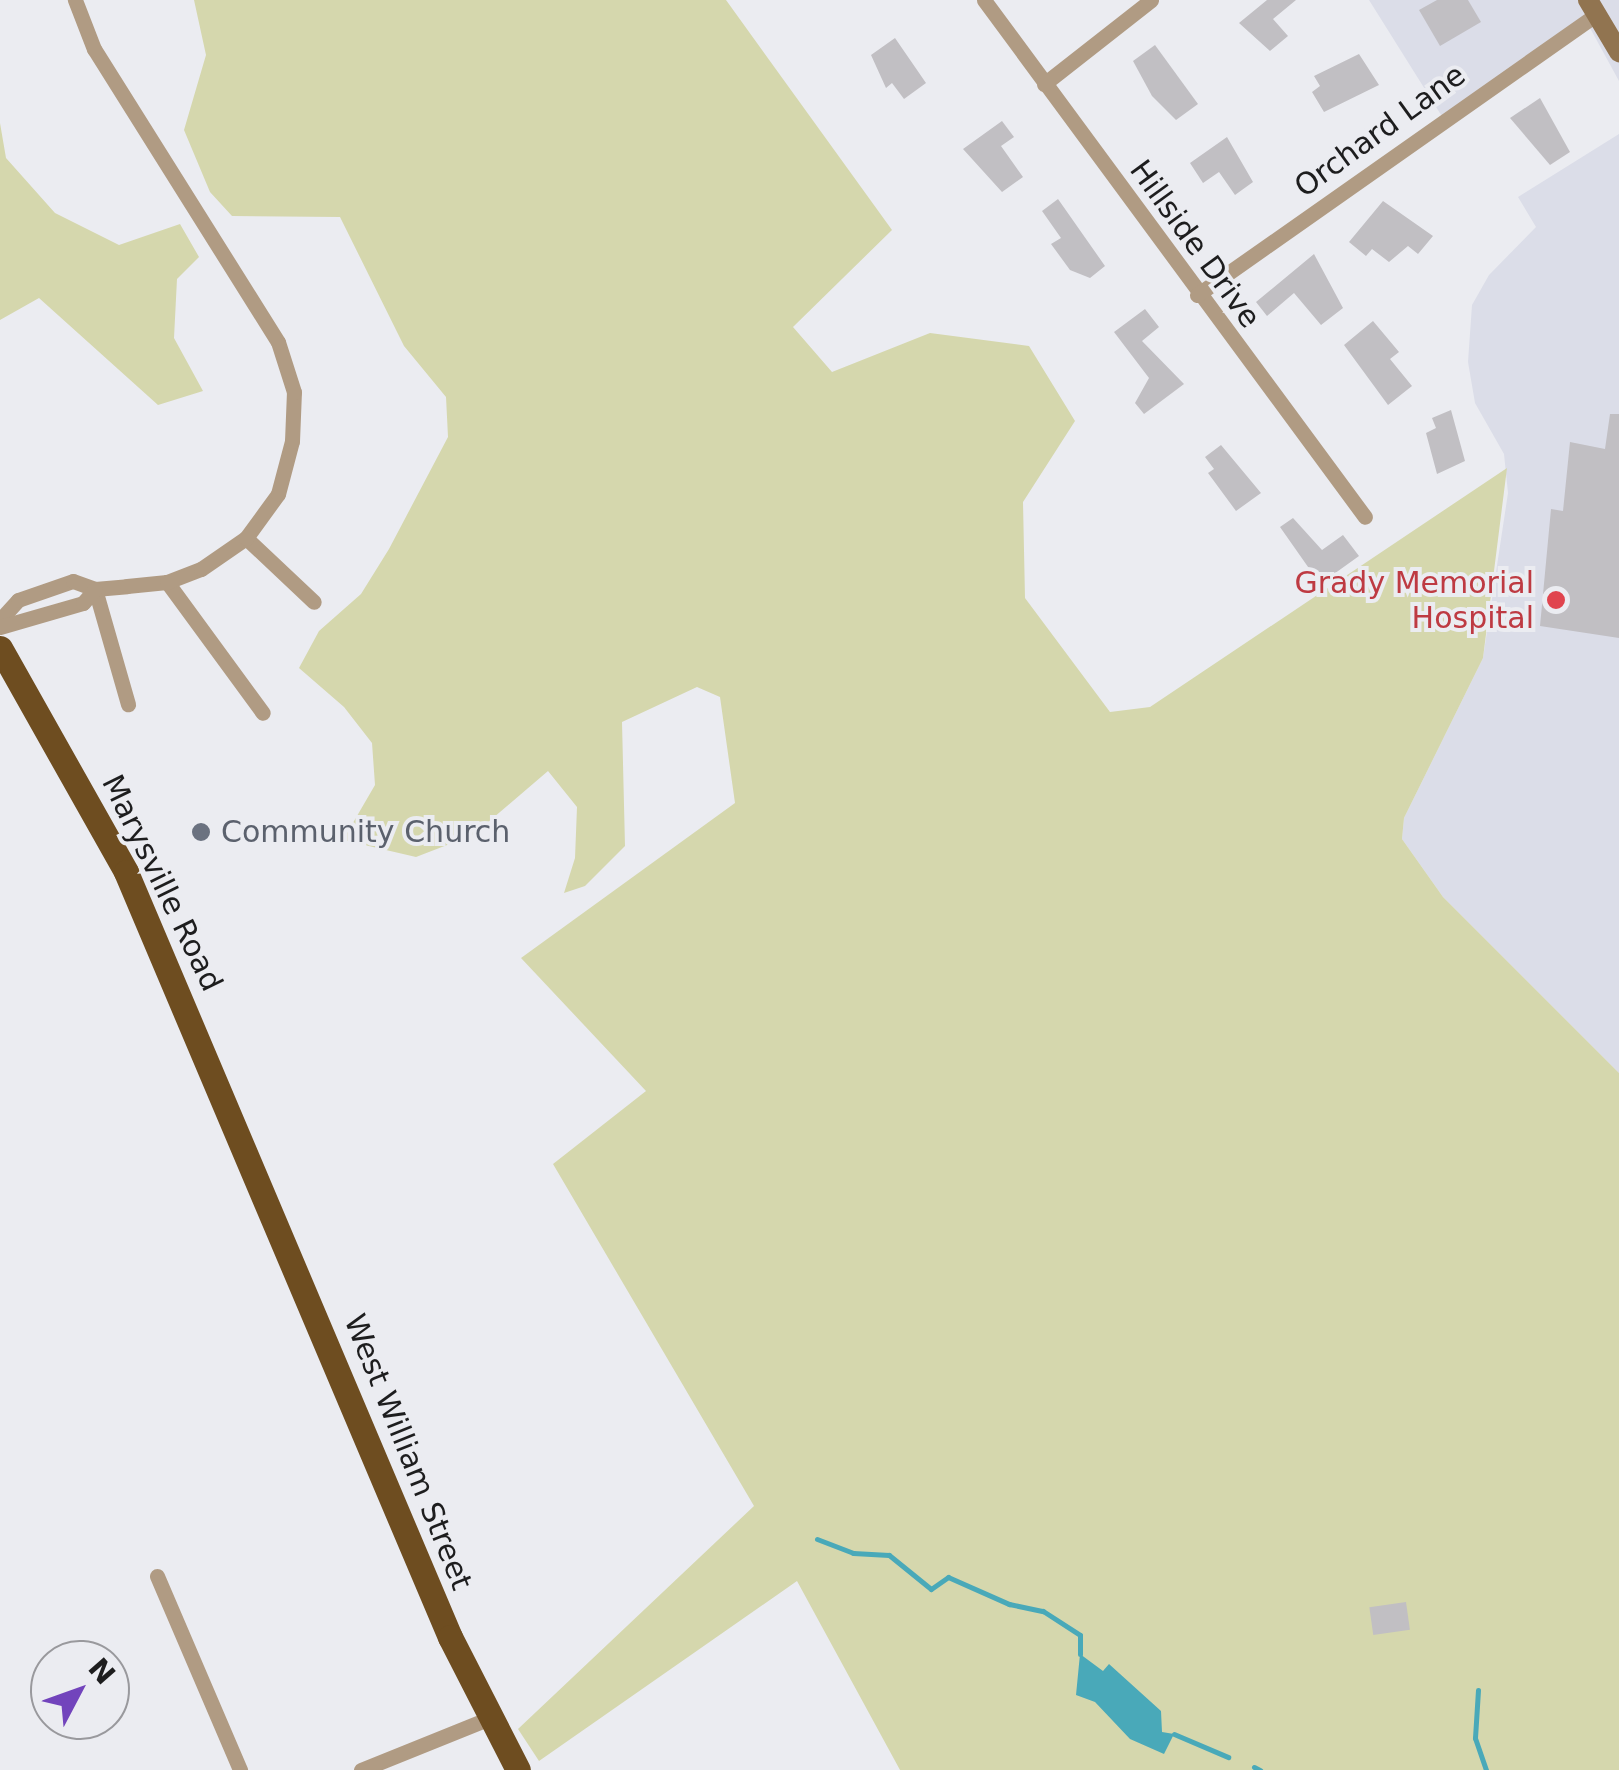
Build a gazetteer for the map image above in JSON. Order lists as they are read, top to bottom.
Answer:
{
  "streets": {
    "highway": ["Marysville Road", "West William Street"],
    "street": ["Orchard Lane", "Hillside Drive"]
  },
  "crossings": [
    ["Orchard Lane", "Hillside Drive"],
    ["Marysville Road", "West William Street"]
  ],
  "places": ["Grady Memorial Hospital", "Community Church"],
  "north": "top right"
}
